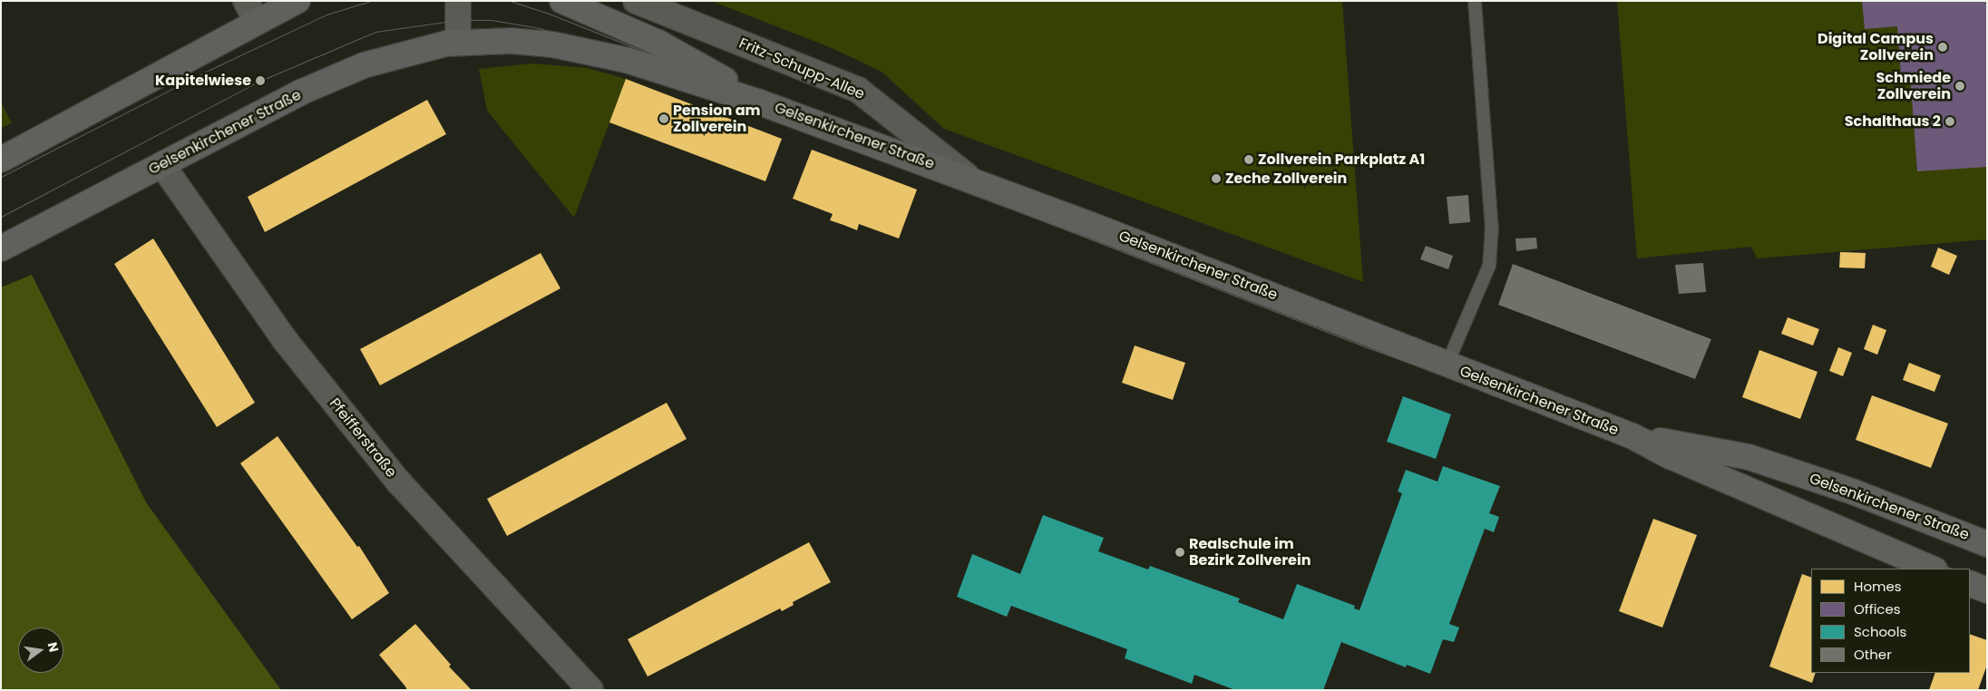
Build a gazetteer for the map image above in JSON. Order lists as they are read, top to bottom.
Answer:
{
  "streets": {
    "main road": ["Gelsenkirchener Straße"],
    "street": ["Fritz-Schupp-Allee", "Pfeifferstraße"]
  },
  "crossings": [
    ["Fritz-Schupp-Allee", "Gelsenkirchener Straße"],
    ["Gelsenkirchener Straße", "Pfeifferstraße"]
  ],
  "places": [
    "Digital Campus Zollverein",
    "Kapitelwiese",
    "Schmiede Zollverein",
    "Pension am Zollverein",
    "Schalthaus 2",
    "Zollverein Parkplatz A1",
    "Zeche Zollverein",
    "Realschule im Bezirk Zollverein"
  ],
  "legend": [
    "Homes",
    "Offices",
    "Schools",
    "Other"
  ],
  "north": "right"
}
